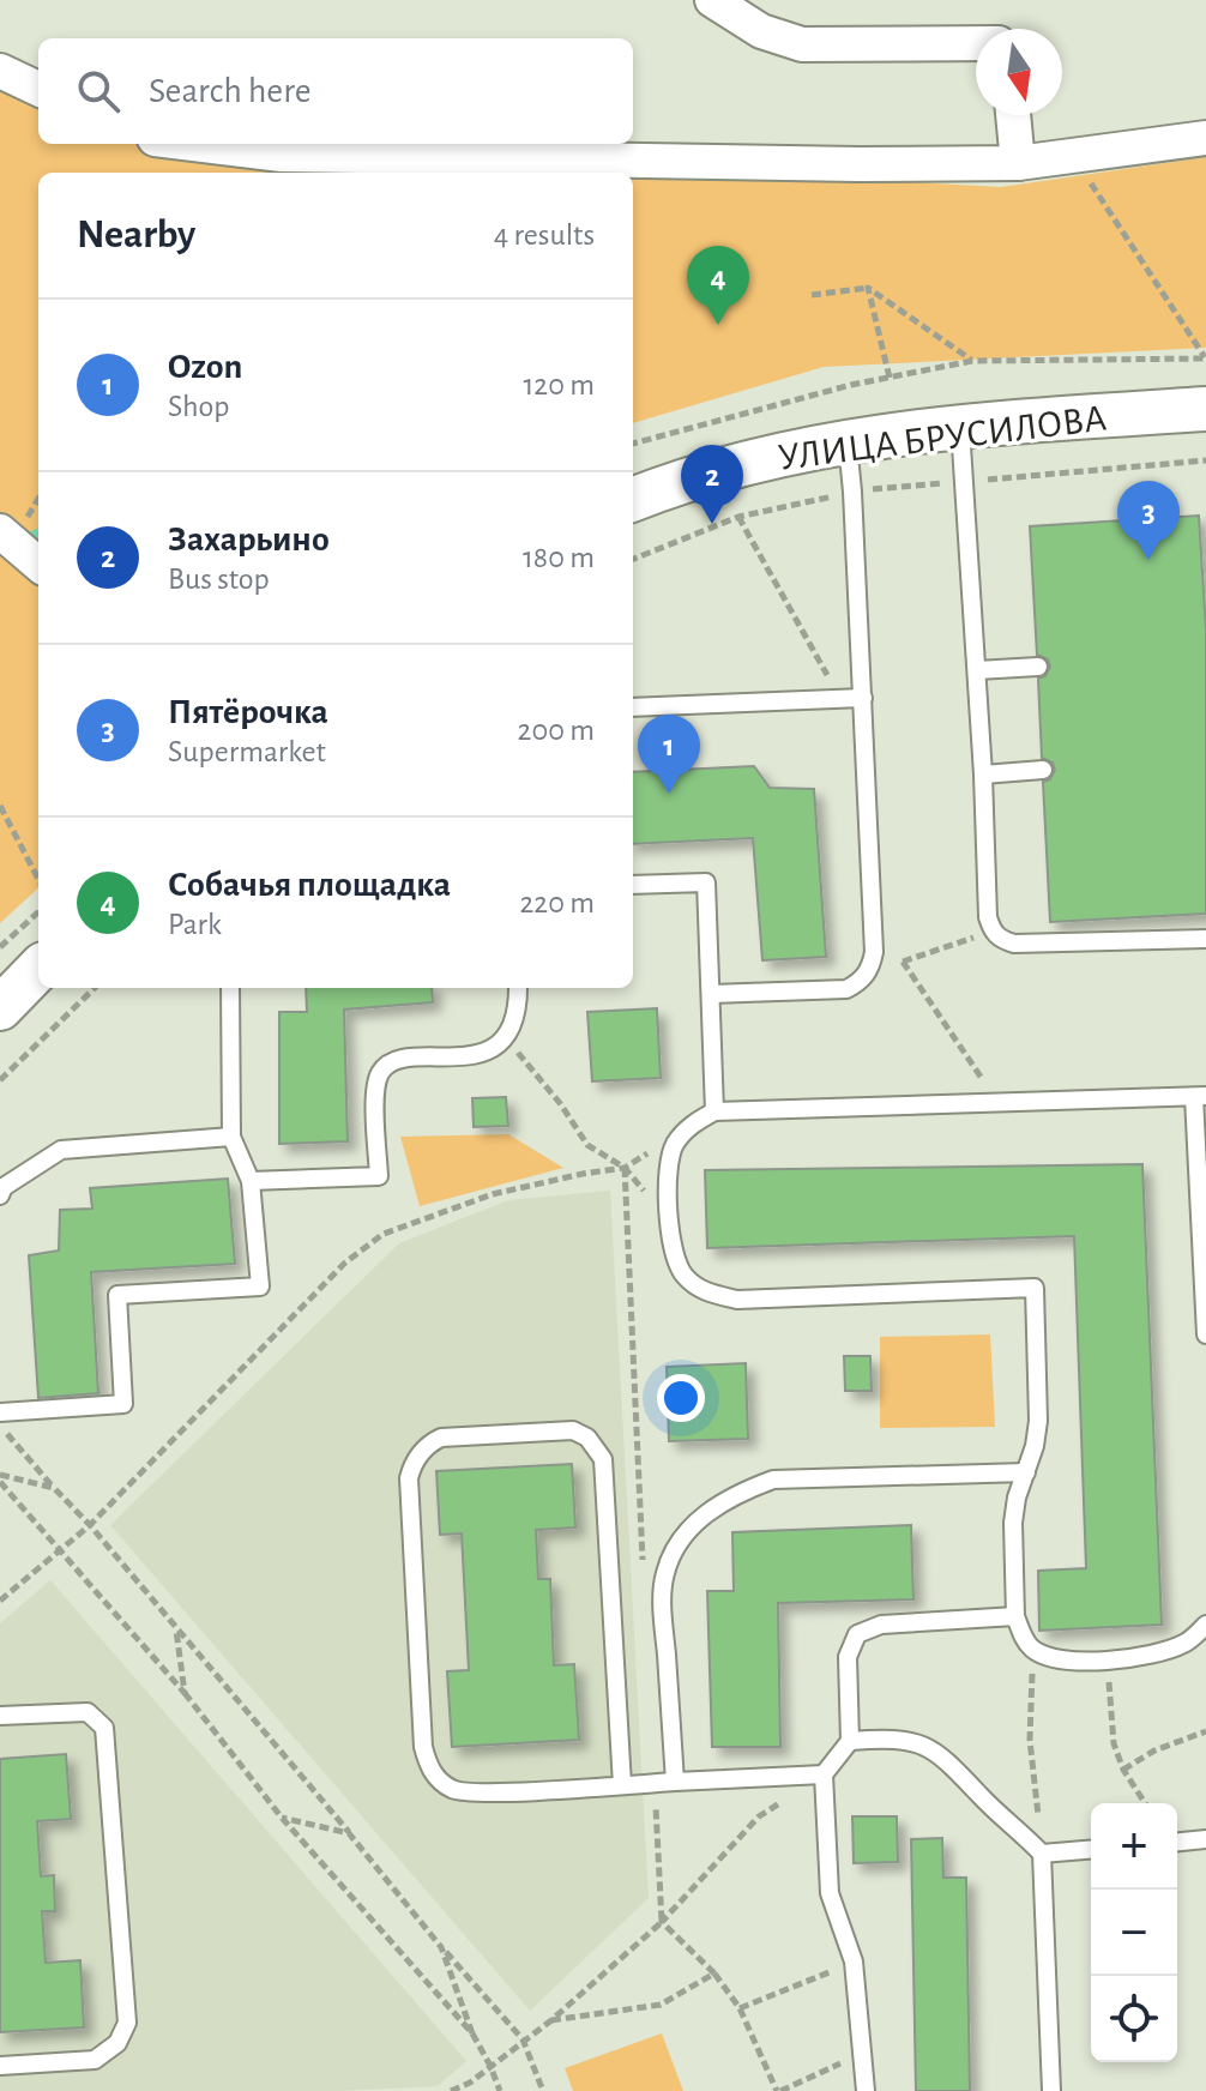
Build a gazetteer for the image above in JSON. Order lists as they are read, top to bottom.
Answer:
{
  "streets": {
    "street": ["УЛИЦА БРУСИЛОВА"]
  },
  "north": "bottom",
  "page": {
    "search": "Search here",
    "heading": ["Nearby", "4 results"],
    "pins": [
      "4",
      "2",
      "3",
      "1"
    ],
    "list": [
      {
        "mark": "1",
        "name": "Ozon",
        "note": "Shop",
        "value": "120 m"
      },
      {
        "mark": "2",
        "name": "Захарьино",
        "note": "Bus stop",
        "value": "180 m"
      },
      {
        "mark": "3",
        "name": "Пятёрочка",
        "note": "Supermarket",
        "value": "200 m"
      },
      {
        "mark": "4",
        "name": "Собачья площадка",
        "note": "Park",
        "value": "220 m"
      }
    ],
    "map_buttons": ["+", "−"]
  }
}
